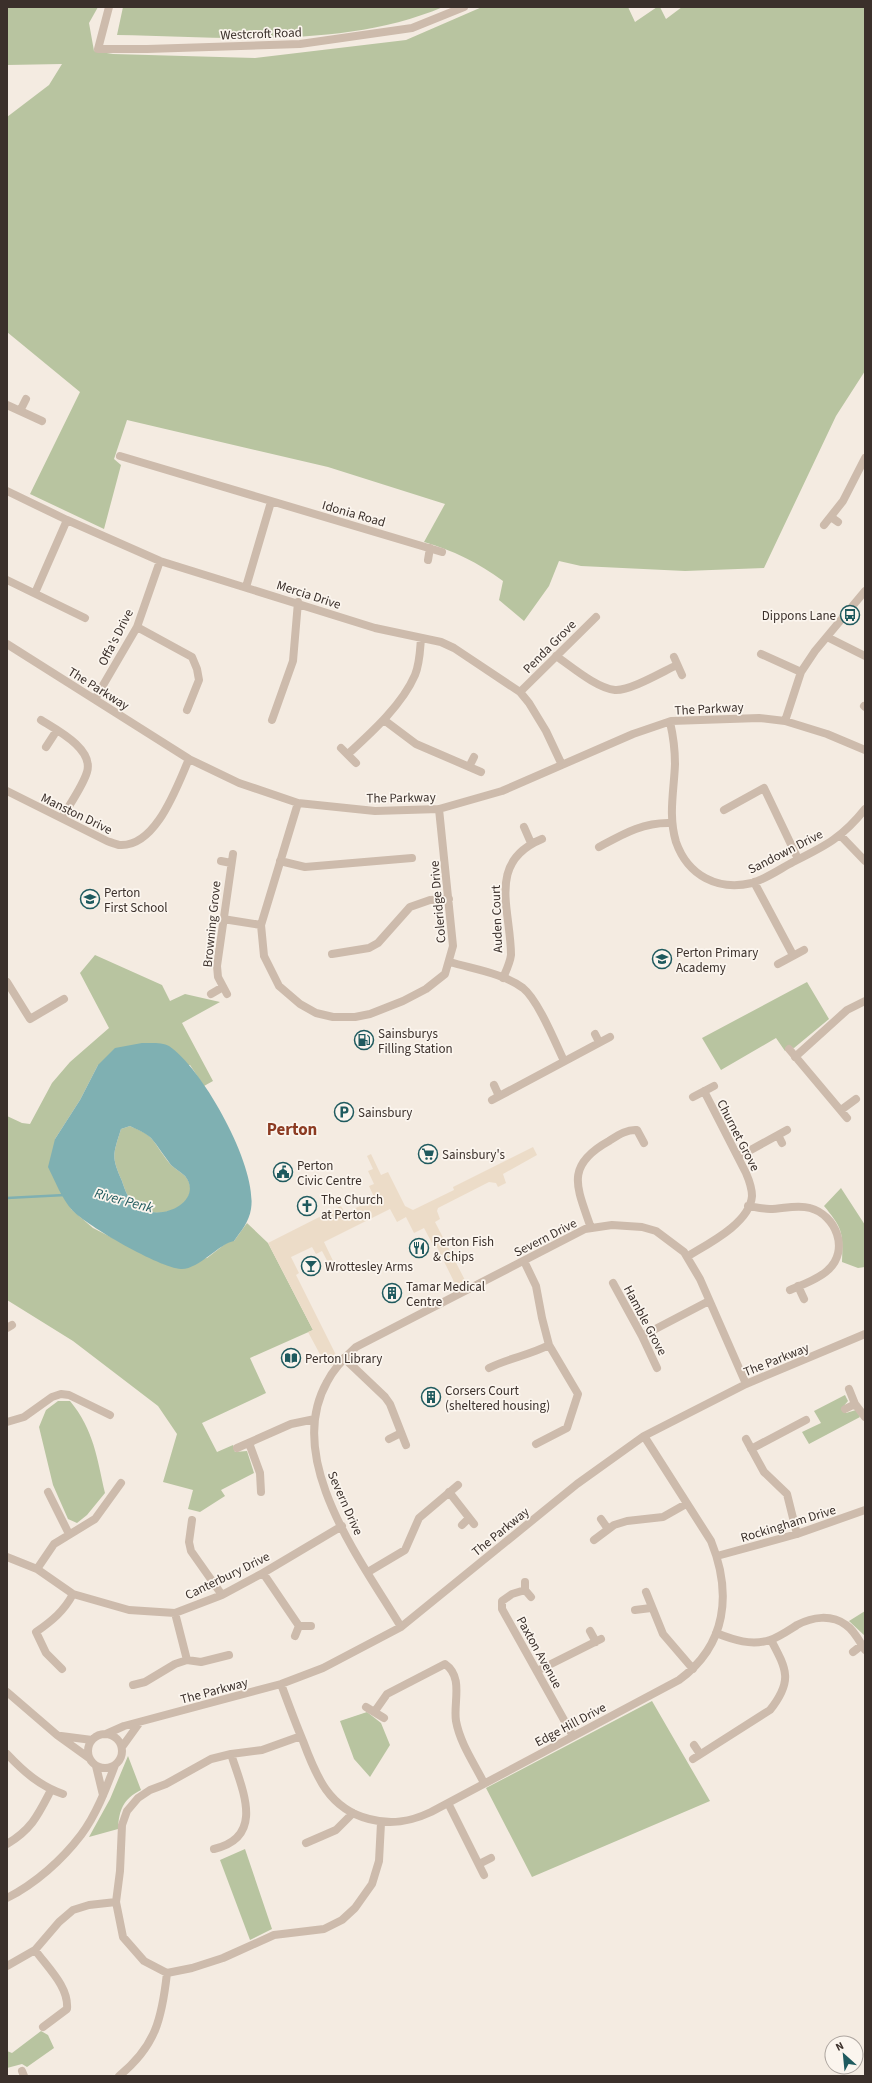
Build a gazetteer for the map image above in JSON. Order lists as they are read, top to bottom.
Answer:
{
  "streets": {
    "street": [
      "Westcroft Road",
      "Idonia Road",
      "Mercia Drive",
      "Offa's Drive",
      "Penda Grove",
      "The Parkway",
      "Manston Drive",
      "Sandown Drive",
      "Coleridge Drive",
      "Auden Court",
      "Browning Grove",
      "Churnet Grove",
      "Severn Drive",
      "Hamble Grove",
      "Rockingham Drive",
      "Canterbury Drive",
      "Paxton Avenue",
      "Edge Hill Drive"
    ]
  },
  "crossings": [
    ["Mercia Drive", "Offa's Drive"],
    ["Mercia Drive", "Penda Grove"],
    ["Mercia Drive", "The Parkway"],
    ["Offa's Drive", "The Parkway"],
    ["The Parkway", "Manston Drive"],
    ["The Parkway", "Sandown Drive"],
    ["The Parkway", "Coleridge Drive"],
    ["The Parkway", "Severn Drive"],
    ["The Parkway", "Edge Hill Drive"],
    ["Churnet Grove", "Severn Drive"],
    ["Severn Drive", "Canterbury Drive"],
    ["Rockingham Drive", "Edge Hill Drive"],
    ["Paxton Avenue", "Edge Hill Drive"]
  ],
  "districts": ["Perton"],
  "water": ["River Penk"],
  "places": {
    "bus stop": ["Dippons Lane"],
    "school or university": ["Perton First School", "Perton Primary Academy"],
    "fuel station": ["Sainsburys Filling Station"],
    "parking": ["Sainsbury"],
    "supermarket": ["Sainsbury's"],
    "public building": ["Perton Civic Centre"],
    "church": ["The Church at Perton"],
    "restaurant": ["Perton Fish & Chips"],
    "bar": ["Wrottesley Arms"],
    "building": ["Tamar Medical Centre", "Corsers Court (sheltered housing)"],
    "library": ["Perton Library"]
  },
  "north": "top left"
}
